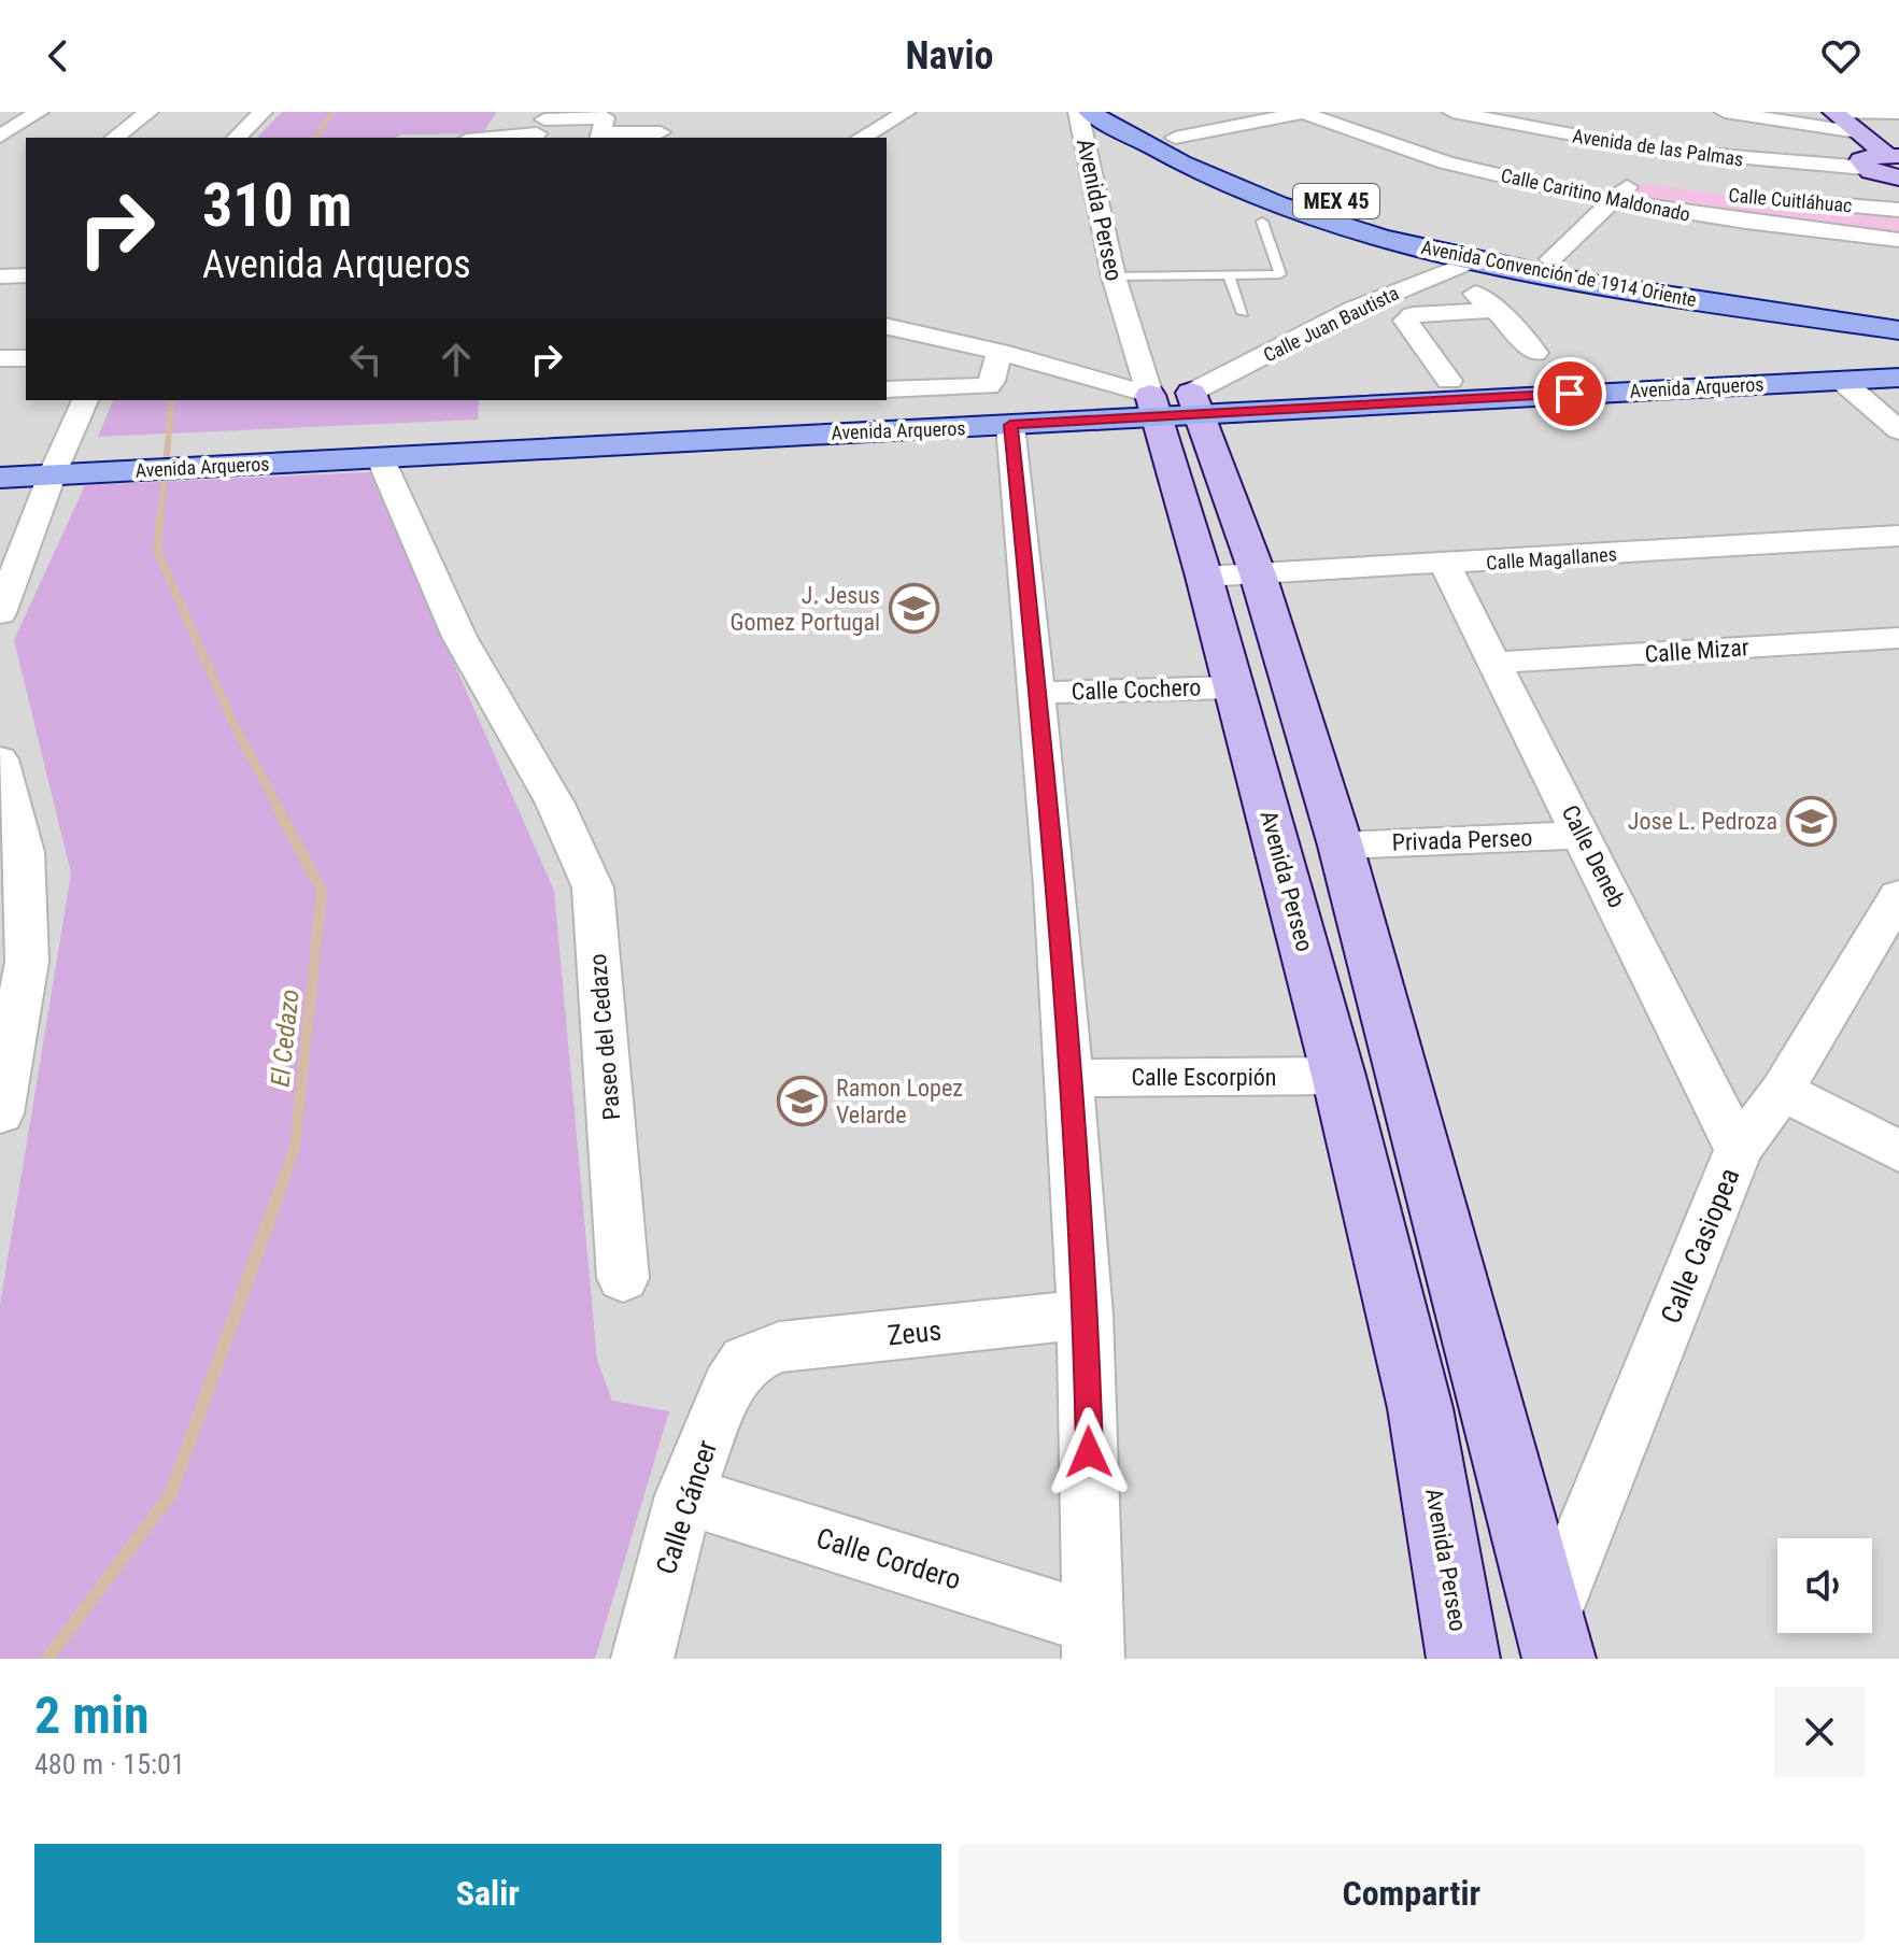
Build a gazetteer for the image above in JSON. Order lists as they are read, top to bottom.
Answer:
{
  "streets": {
    "main road": [
      "MEX 45",
      "Avenida Perseo",
      "Avenida Convención de 1914 Oriente",
      "Avenida Arqueros"
    ],
    "street": [
      "Avenida de las Palmas",
      "Calle Caritino Maldonado",
      "Calle Cuitláhuac",
      "Calle Juan Bautista",
      "Calle Magallanes",
      "Calle Mizar",
      "Calle Cochero",
      "Privada Perseo",
      "Calle Deneb",
      "Paseo del Cedazo",
      "Calle Escorpión",
      "Calle Casiopea",
      "Zeus",
      "Calle Cáncer",
      "Calle Cordero"
    ]
  },
  "crossings": [
    ["Avenida Perseo", "Calle Juan Bautista"],
    ["Avenida Perseo", "Avenida Arqueros"],
    ["Avenida Perseo", "Calle Magallanes"],
    ["Avenida Perseo", "Calle Cochero"],
    ["Avenida Perseo", "Privada Perseo"],
    ["Avenida Perseo", "Calle Escorpión"],
    ["Avenida Perseo", "Calle Casiopea"],
    ["Avenida Convención de 1914 Oriente", "Calle Juan Bautista"],
    ["Calle Juan Bautista", "Avenida Arqueros"],
    ["Avenida Arqueros", "Paseo del Cedazo"],
    ["Calle Magallanes", "Calle Deneb"],
    ["Calle Mizar", "Calle Deneb"],
    ["Privada Perseo", "Calle Deneb"],
    ["Calle Deneb", "Calle Casiopea"],
    ["Zeus", "Calle Cáncer"],
    ["Calle Cáncer", "Calle Cordero"]
  ],
  "water": ["El Cedazo"],
  "places": {
    "school or university": ["J. Jesus Gomez Portugal", "Jose L. Pedroza", "Ramon Lopez Velarde"]
  },
  "page": {
    "header": "Navio",
    "turn": ["310 m", "Avenida Arqueros"],
    "heading": ["2 min", "480 m · 15:01"],
    "buttons": ["Salir", "Compartir"]
  }
}
